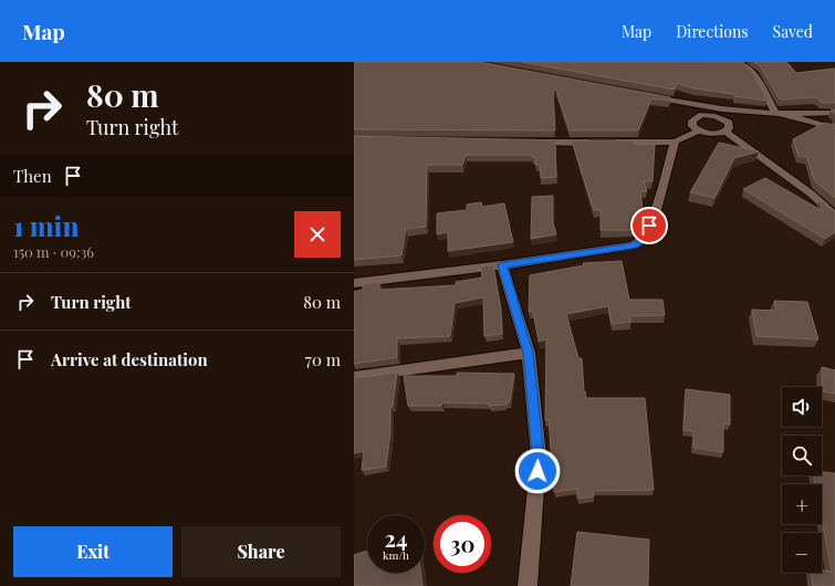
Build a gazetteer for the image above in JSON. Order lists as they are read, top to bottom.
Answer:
{
  "page": {
    "header": "Map",
    "nav": ["Map", "Directions", "Saved"],
    "turn": ["80 m", "Turn right"],
    "then": "Then",
    "heading": ["1 min", "150 m · 09:36"],
    "list": [
      {
        "name": "Turn right",
        "value": "80 m"
      },
      {
        "name": "Arrive at destination",
        "value": "70 m"
      }
    ],
    "map_buttons": ["+", "−"],
    "speed": "24 km/h",
    "limit": "30",
    "buttons": ["Exit", "Share"]
  }
}
